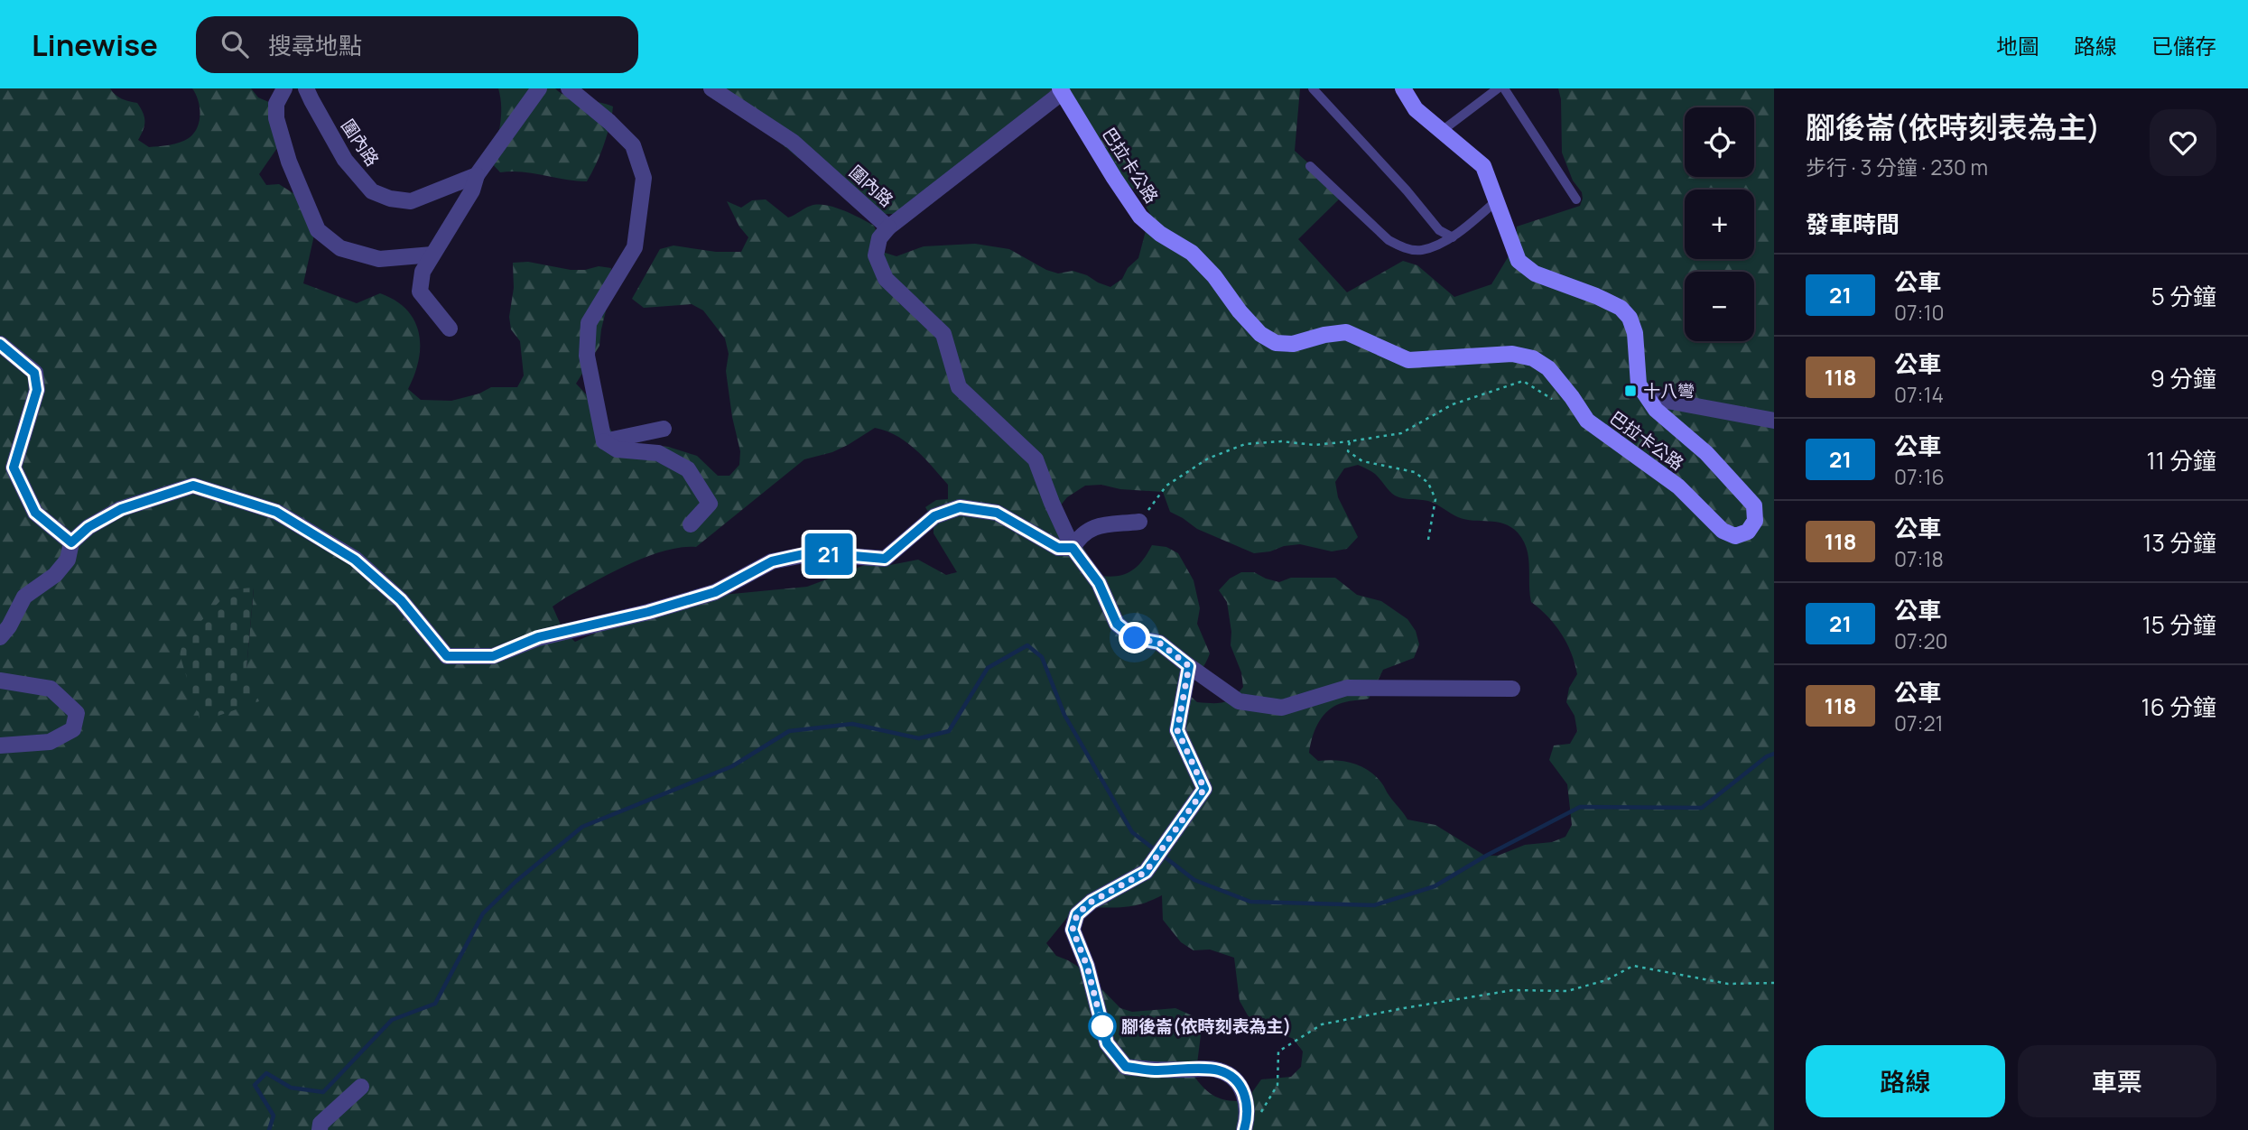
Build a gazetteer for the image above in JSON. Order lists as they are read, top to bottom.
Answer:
{
  "streets": {
    "main road": ["巴拉卡公路"],
    "street": ["圍內路"]
  },
  "crossings": [
    ["圍內路", "巴拉卡公路"]
  ],
  "places": {
    "transit": ["十八彎"],
    "other": ["腳後崙(依時刻表為主)"]
  },
  "lines": ["bus line 21"],
  "page": {
    "header": "Linewise",
    "search": "搜尋地點",
    "nav": ["地圖", "路線", "已儲存"],
    "on_map": "21",
    "heading": [
      ["腳後崙(依時刻表為主)", "步行 · 3 分鐘 · 230 m"],
      "發車時間"
    ],
    "map_buttons": ["+", "−"],
    "list": [
      {
        "mark": "21",
        "name": "公車",
        "note": "07:10",
        "value": "5 分鐘"
      },
      {
        "mark": "118",
        "name": "公車",
        "note": "07:14",
        "value": "9 分鐘"
      },
      {
        "mark": "21",
        "name": "公車",
        "note": "07:16",
        "value": "11 分鐘"
      },
      {
        "mark": "118",
        "name": "公車",
        "note": "07:18",
        "value": "13 分鐘"
      },
      {
        "mark": "21",
        "name": "公車",
        "note": "07:20",
        "value": "15 分鐘"
      },
      {
        "mark": "118",
        "name": "公車",
        "note": "07:21",
        "value": "16 分鐘"
      }
    ],
    "buttons": ["路線", "車票"]
  }
}
